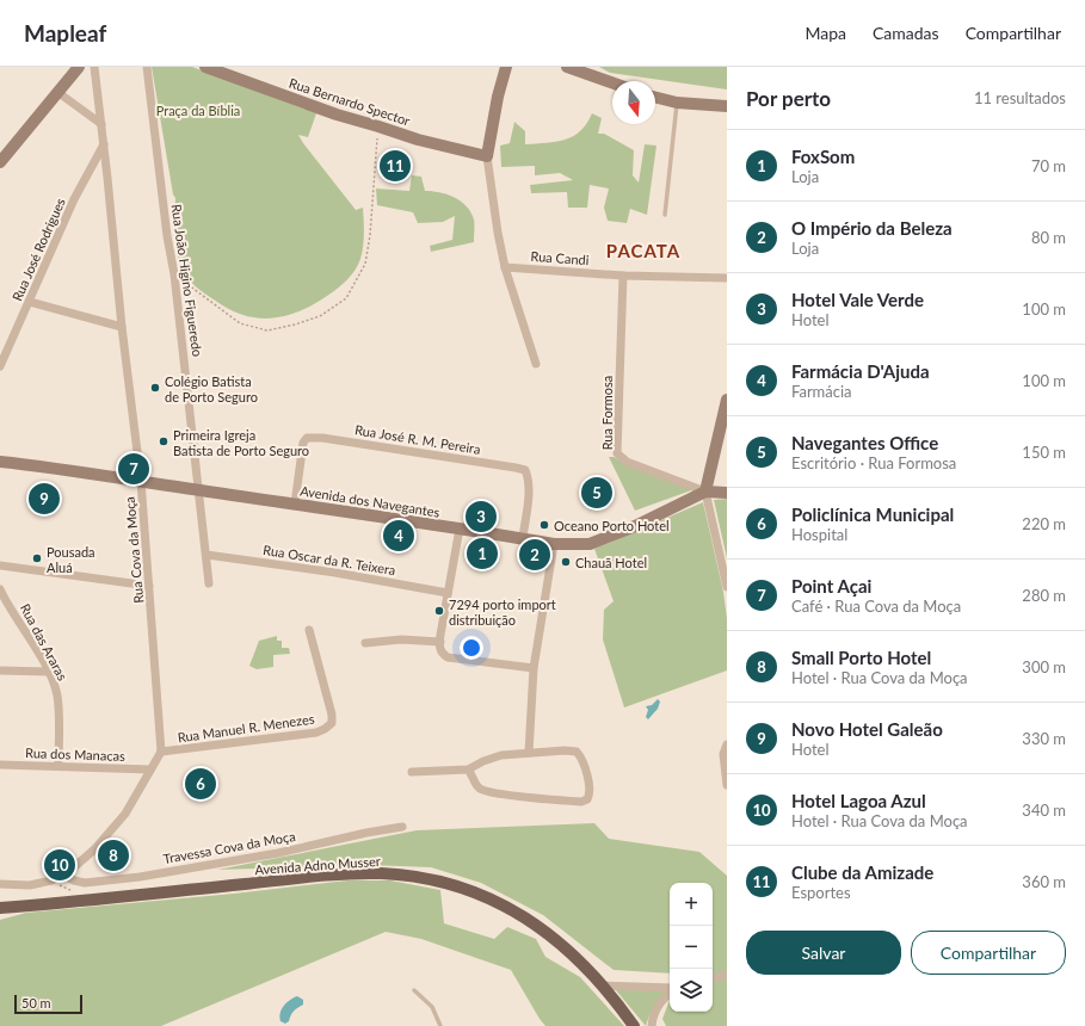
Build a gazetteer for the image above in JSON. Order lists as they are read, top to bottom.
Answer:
{
  "streets": {
    "main road": ["Rua Bernardo Spector", "Avenida dos Navegantes", "Avenida Adno Musser"],
    "street": [
      "Rua José Rodrigues",
      "Rua Candi",
      "Rua João Higino Figueredo",
      "Rua Formosa",
      "Rua José R. M. Pereira",
      "Rua Cova da Moça",
      "Rua Oscar da R. Teixera",
      "Rua das Araras",
      "Rua Manuel R. Menezes",
      "Rua dos Manacas",
      "Travessa Cova da Moça"
    ]
  },
  "crossings": [
    ["Rua José Rodrigues", "Rua Cova da Moça"],
    ["Rua Candi", "Rua Formosa"],
    ["Rua João Higino Figueredo", "Avenida dos Navegantes"],
    ["Rua João Higino Figueredo", "Rua Oscar da R. Teixera"],
    ["Rua Formosa", "Avenida dos Navegantes"],
    ["Rua José R. M. Pereira", "Avenida dos Navegantes"],
    ["Avenida dos Navegantes", "Rua Cova da Moça"],
    ["Rua Cova da Moça", "Rua Manuel R. Menezes"],
    ["Rua das Araras", "Rua dos Manacas"]
  ],
  "districts": ["PACATA"],
  "parks": ["Praça da Bíblia"],
  "places": [
    "Colégio Batista de Porto Seguro",
    "Primeira Igreja Batista de Porto Seguro",
    "Oceano Porto Hotel",
    "Pousada Aluá",
    "Chauã Hotel",
    "7294 porto import distribuição"
  ],
  "scale_bar": "50 m",
  "north": "bottom",
  "page": {
    "header": "Mapleaf",
    "nav": ["Mapa", "Camadas", "Compartilhar"],
    "heading": ["Por perto", "11 resultados"],
    "list": [
      {
        "mark": "1",
        "name": "FoxSom",
        "note": "Loja",
        "value": "70 m"
      },
      {
        "mark": "2",
        "name": "O Império da Beleza",
        "note": "Loja",
        "value": "80 m"
      },
      {
        "mark": "3",
        "name": "Hotel Vale Verde",
        "note": "Hotel",
        "value": "100 m"
      },
      {
        "mark": "4",
        "name": "Farmácia D'Ajuda",
        "note": "Farmácia",
        "value": "100 m"
      },
      {
        "mark": "5",
        "name": "Navegantes Office",
        "note": "Escritório · Rua Formosa",
        "value": "150 m"
      },
      {
        "mark": "6",
        "name": "Policlínica Municipal",
        "note": "Hospital",
        "value": "220 m"
      },
      {
        "mark": "7",
        "name": "Point Açai",
        "note": "Café · Rua Cova da Moça",
        "value": "280 m"
      },
      {
        "mark": "8",
        "name": "Small Porto Hotel",
        "note": "Hotel · Rua Cova da Moça",
        "value": "300 m"
      },
      {
        "mark": "9",
        "name": "Novo Hotel Galeão",
        "note": "Hotel",
        "value": "330 m"
      },
      {
        "mark": "10",
        "name": "Hotel Lagoa Azul",
        "note": "Hotel · Rua Cova da Moça",
        "value": "340 m"
      },
      {
        "mark": "11",
        "name": "Clube da Amizade",
        "note": "Esportes",
        "value": "360 m"
      }
    ],
    "pins": [
      "11",
      "7",
      "5",
      "9",
      "3",
      "4",
      "1",
      "2",
      "6",
      "8",
      "10"
    ],
    "map_buttons": ["+", "−"],
    "buttons": ["Salvar", "Compartilhar"],
    "scale": "50 m"
  }
}
